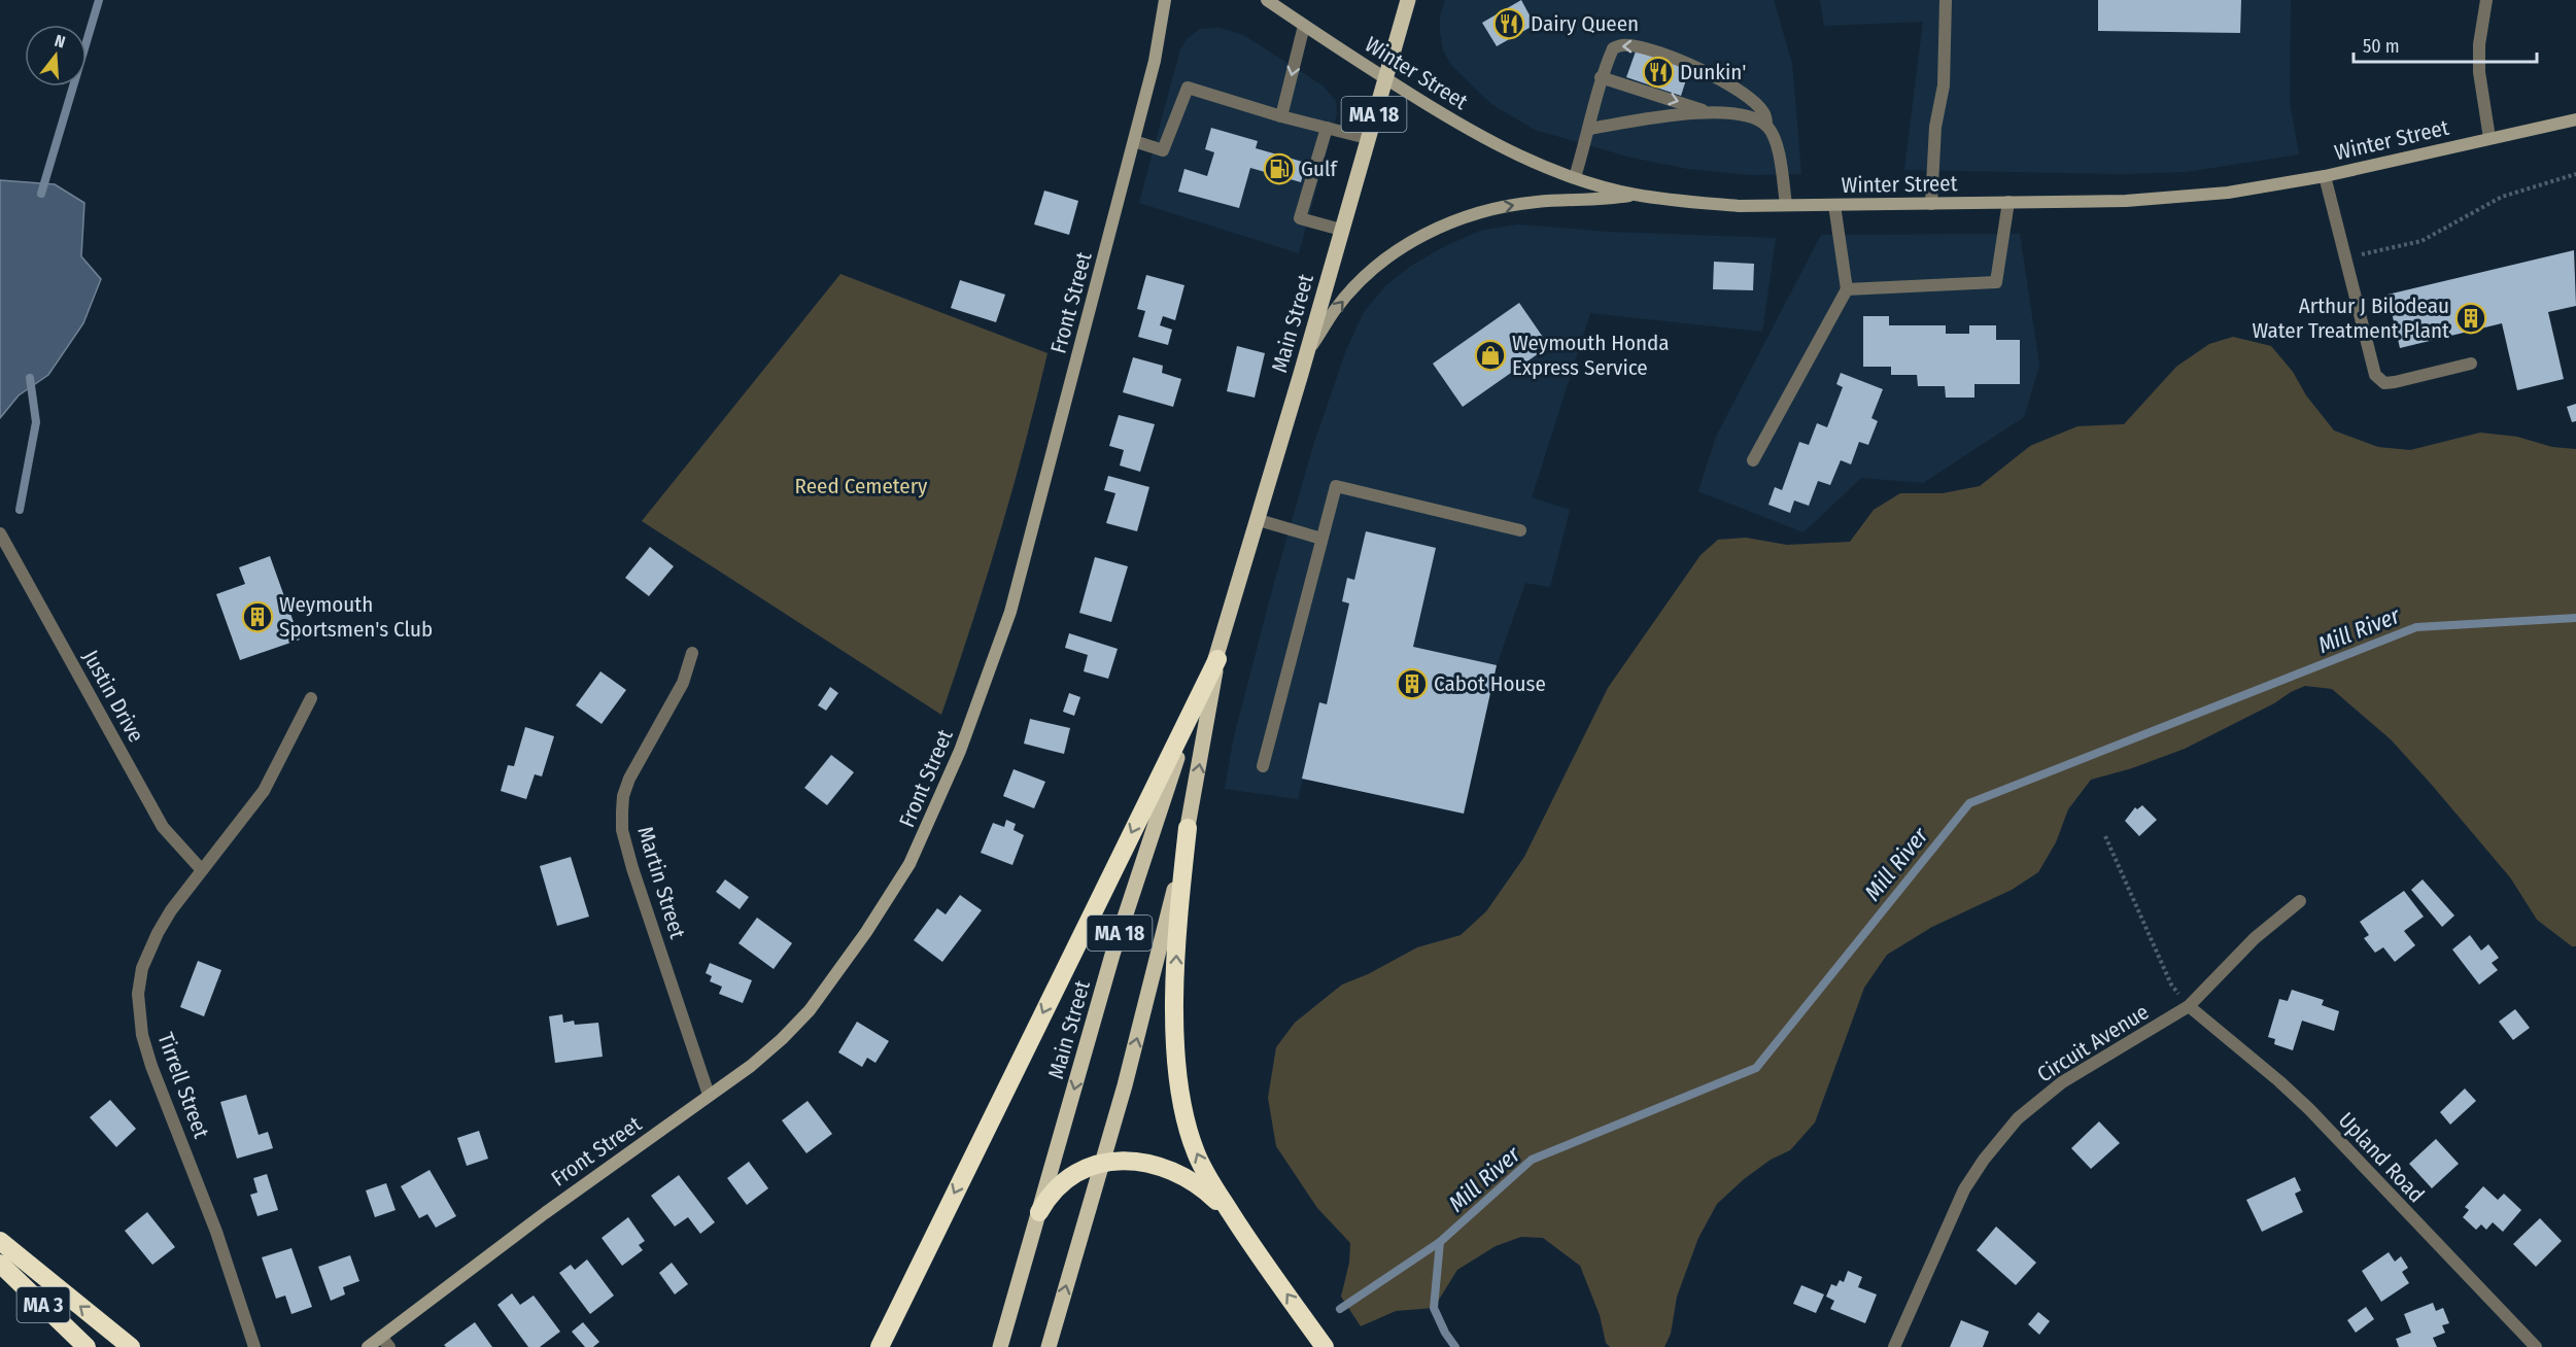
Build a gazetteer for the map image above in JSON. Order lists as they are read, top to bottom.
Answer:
{
  "streets": {
    "highway": ["MA 3"],
    "main road": ["MA 18", "Main Street"],
    "street": [
      "Winter Street",
      "Front Street",
      "Justin Drive",
      "Martin Street",
      "Circuit Avenue",
      "Tirrell Street",
      "Upland Road"
    ]
  },
  "crossings": [
    ["Winter Street", "Main Street"],
    ["Front Street", "Martin Street"],
    ["Justin Drive", "Tirrell Street"],
    ["Circuit Avenue", "Upland Road"]
  ],
  "water": ["Mill River"],
  "parks": ["Reed Cemetery"],
  "places": {
    "restaurant": ["Dairy Queen", "Dunkin'"],
    "fuel station": ["Gulf"],
    "building": ["Arthur J Bilodeau Water Treatment Plant", "Weymouth Sportsmen's Club", "Cabot House"],
    "shop": ["Weymouth Honda Express Service"]
  },
  "scale_bar": "50 m",
  "north": "top"
}
